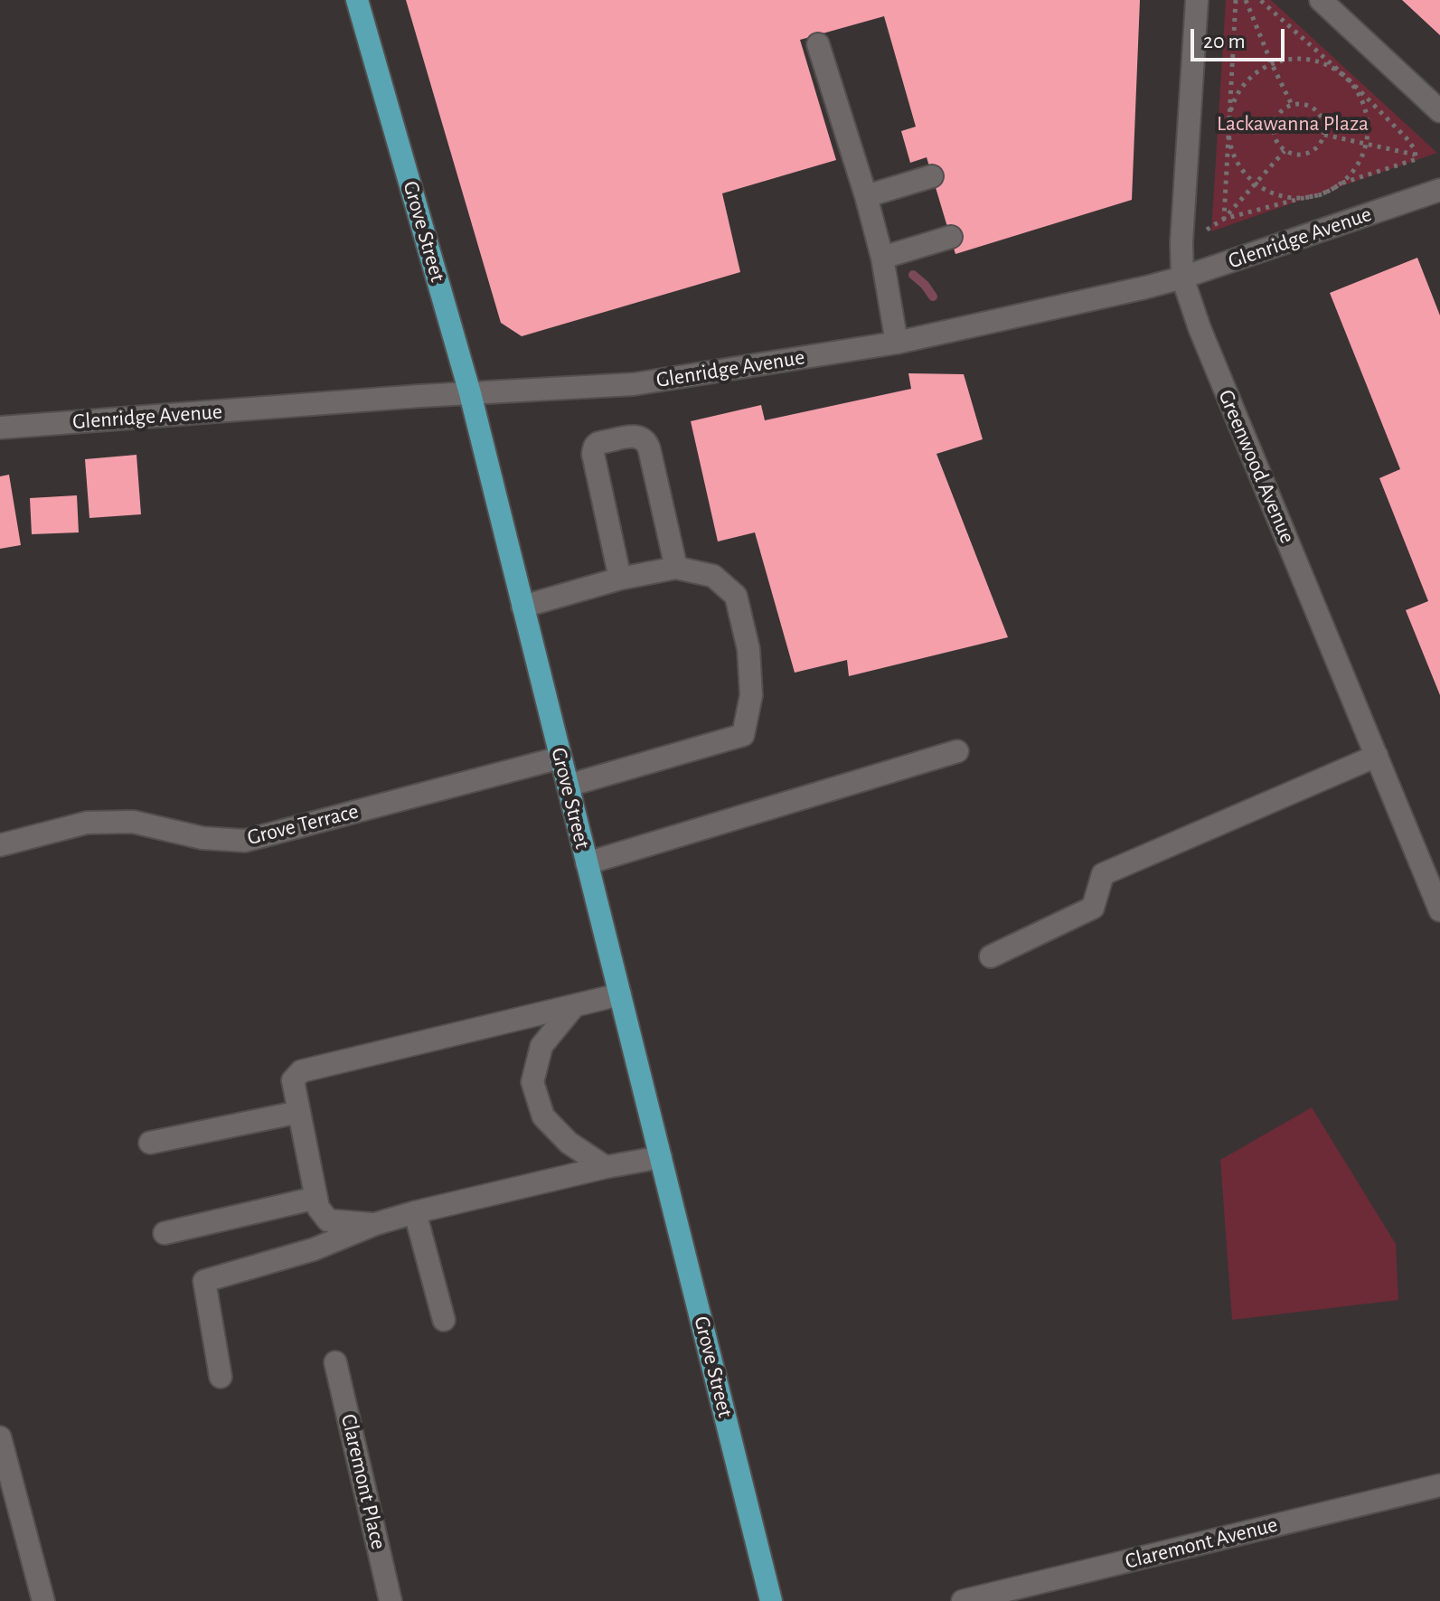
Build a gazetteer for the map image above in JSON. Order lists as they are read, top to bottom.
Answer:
{
  "streets": {
    "main road": ["Grove Street"],
    "street": [
      "Glenridge Avenue",
      "Greenwood Avenue",
      "Grove Terrace",
      "Claremont Place",
      "Claremont Avenue"
    ]
  },
  "crossings": [
    ["Grove Street", "Glenridge Avenue"],
    ["Grove Street", "Grove Terrace"],
    ["Glenridge Avenue", "Greenwood Avenue"]
  ],
  "parks": ["Lackawanna Plaza"],
  "scale_bar": "20 m"
}
